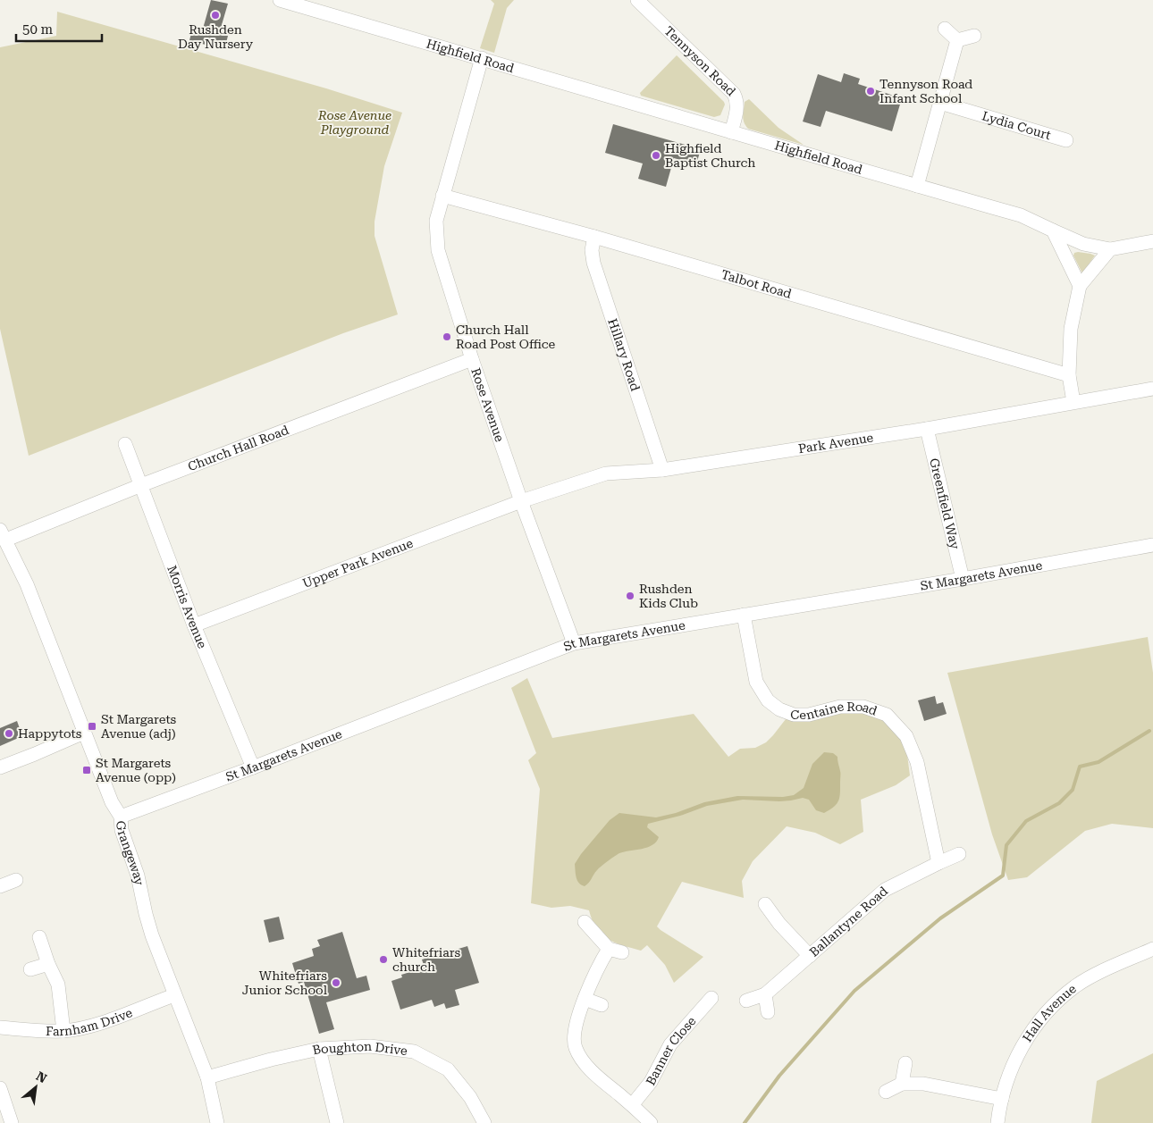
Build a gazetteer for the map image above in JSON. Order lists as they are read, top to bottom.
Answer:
{
  "streets": {
    "street": [
      "Highfield Road",
      "Tennyson Road",
      "Lydia Court",
      "Talbot Road",
      "Hillary Road",
      "Rose Avenue",
      "Park Avenue",
      "Church Hall Road",
      "Greenfield Way",
      "Upper Park Avenue",
      "St Margarets Avenue",
      "Morris Avenue",
      "Centaine Road",
      "Grangeway",
      "Ballantyne Road",
      "Hall Avenue",
      "Farnham Drive",
      "Boughton Drive",
      "Banner Close"
    ]
  },
  "crossings": [
    ["Highfield Road", "Tennyson Road"],
    ["Highfield Road", "Rose Avenue"],
    ["Talbot Road", "Hillary Road"],
    ["Talbot Road", "Rose Avenue"],
    ["Hillary Road", "Park Avenue"],
    ["Rose Avenue", "Park Avenue"],
    ["Rose Avenue", "Church Hall Road"],
    ["Rose Avenue", "Upper Park Avenue"],
    ["Rose Avenue", "St Margarets Avenue"],
    ["Park Avenue", "Greenfield Way"],
    ["Park Avenue", "Upper Park Avenue"],
    ["Church Hall Road", "Morris Avenue"],
    ["Church Hall Road", "Grangeway"],
    ["Greenfield Way", "St Margarets Avenue"],
    ["Upper Park Avenue", "Morris Avenue"],
    ["St Margarets Avenue", "Morris Avenue"],
    ["St Margarets Avenue", "Centaine Road"],
    ["St Margarets Avenue", "Grangeway"],
    ["Centaine Road", "Ballantyne Road"],
    ["Grangeway", "Farnham Drive"],
    ["Grangeway", "Boughton Drive"]
  ],
  "parks": ["Rose Avenue Playground"],
  "places": {
    "other": [
      "Rushden Day Nursery",
      "Tennyson Road Infant School",
      "Highfield Baptist Church",
      "Church Hall Road Post Office",
      "Rushden Kids Club",
      "Happytots",
      "Whitefriars church",
      "Whitefriars Junior School"
    ],
    "transit": ["St Margarets Avenue (adj)", "St Margarets Avenue (opp)"]
  },
  "scale_bar": "50 m",
  "north": "top right"
}
